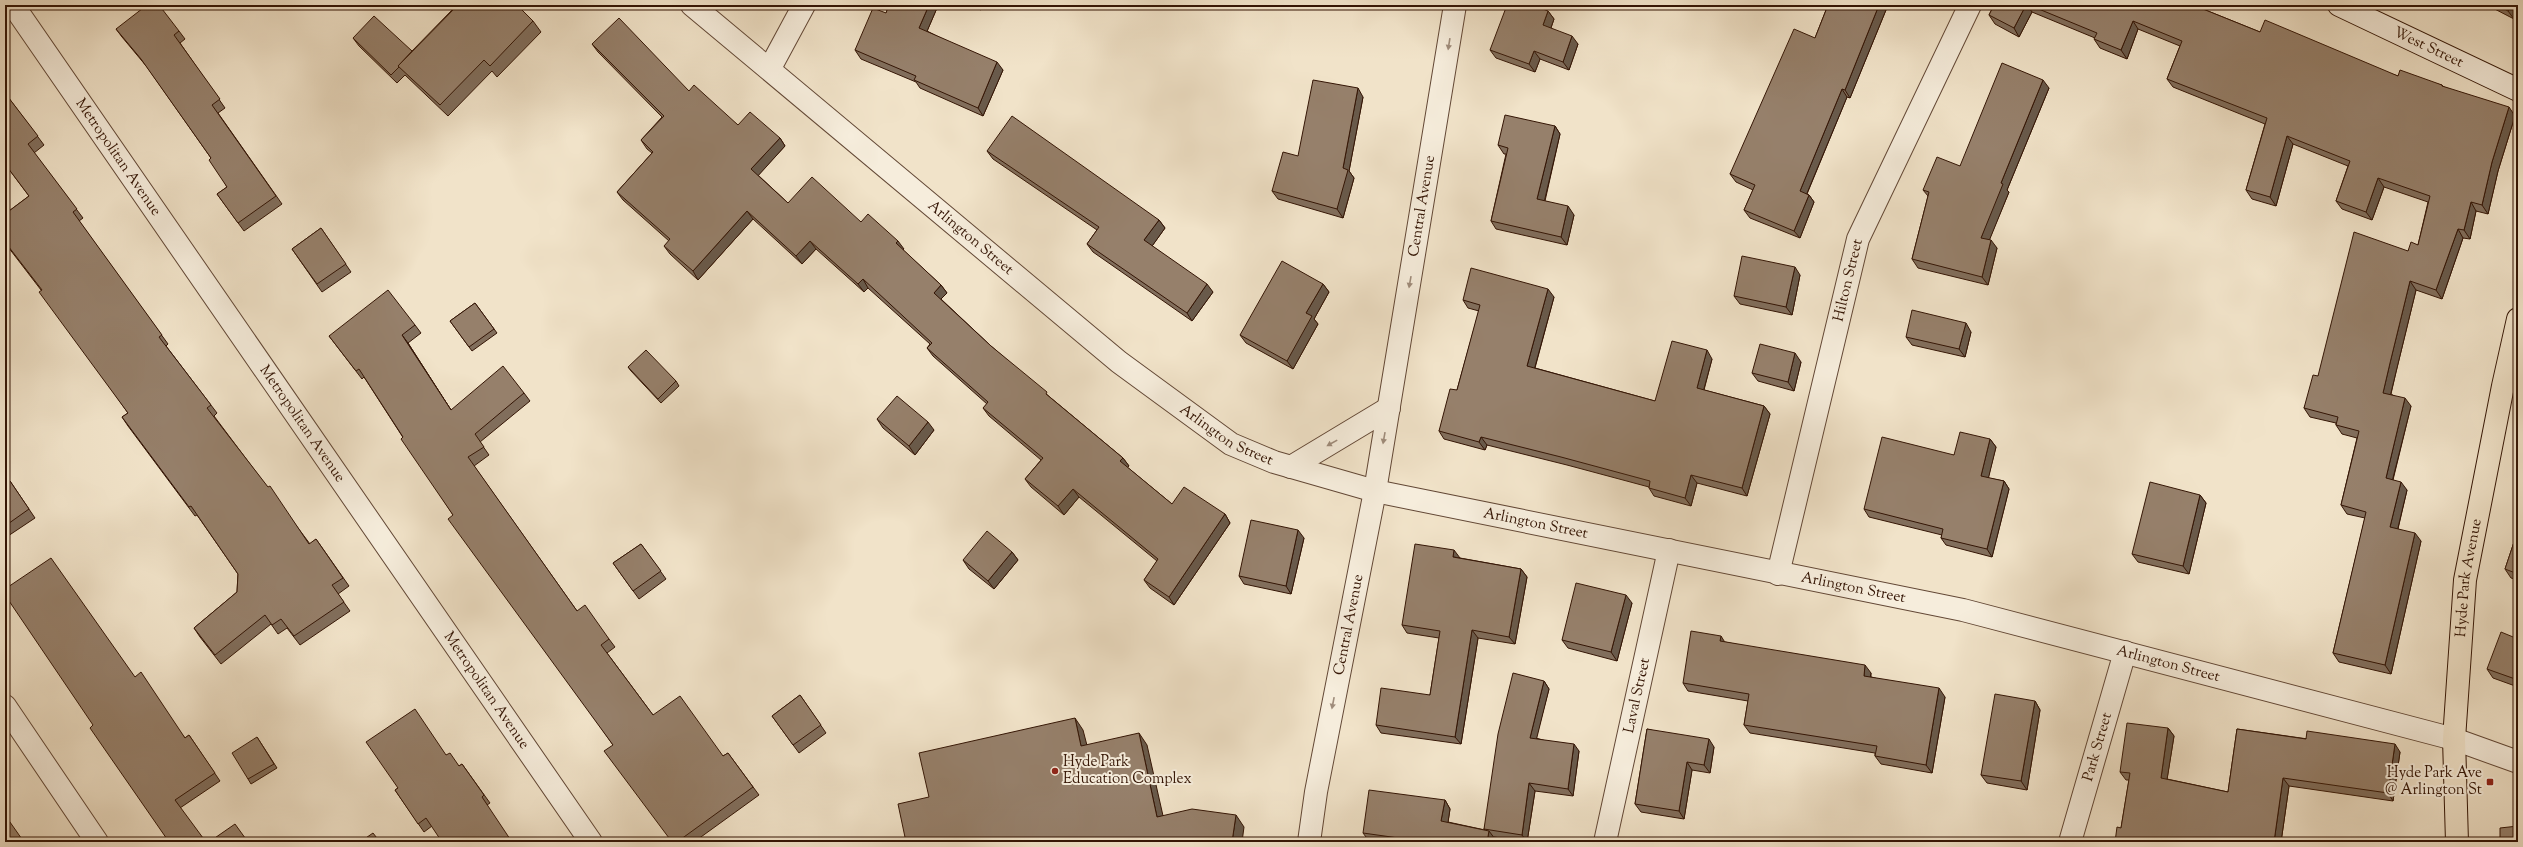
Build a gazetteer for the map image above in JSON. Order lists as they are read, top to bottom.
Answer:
{
  "streets": {
    "main road": ["Hyde Park Avenue"],
    "street": [
      "West Street",
      "Metropolitan Avenue",
      "Central Avenue",
      "Arlington Street",
      "Hilton Street",
      "Laval Street",
      "Park Street"
    ]
  },
  "crossings": [
    ["Central Avenue", "Arlington Street"],
    ["Arlington Street", "Hilton Street"],
    ["Arlington Street", "Hyde Park Avenue"],
    ["Arlington Street", "Laval Street"],
    ["Arlington Street", "Park Street"]
  ],
  "one_way": ["Central Avenue"],
  "places": {
    "other": ["Hyde Park Education Complex"],
    "transit": ["Hyde Park Ave @ Arlington St"]
  }
}
